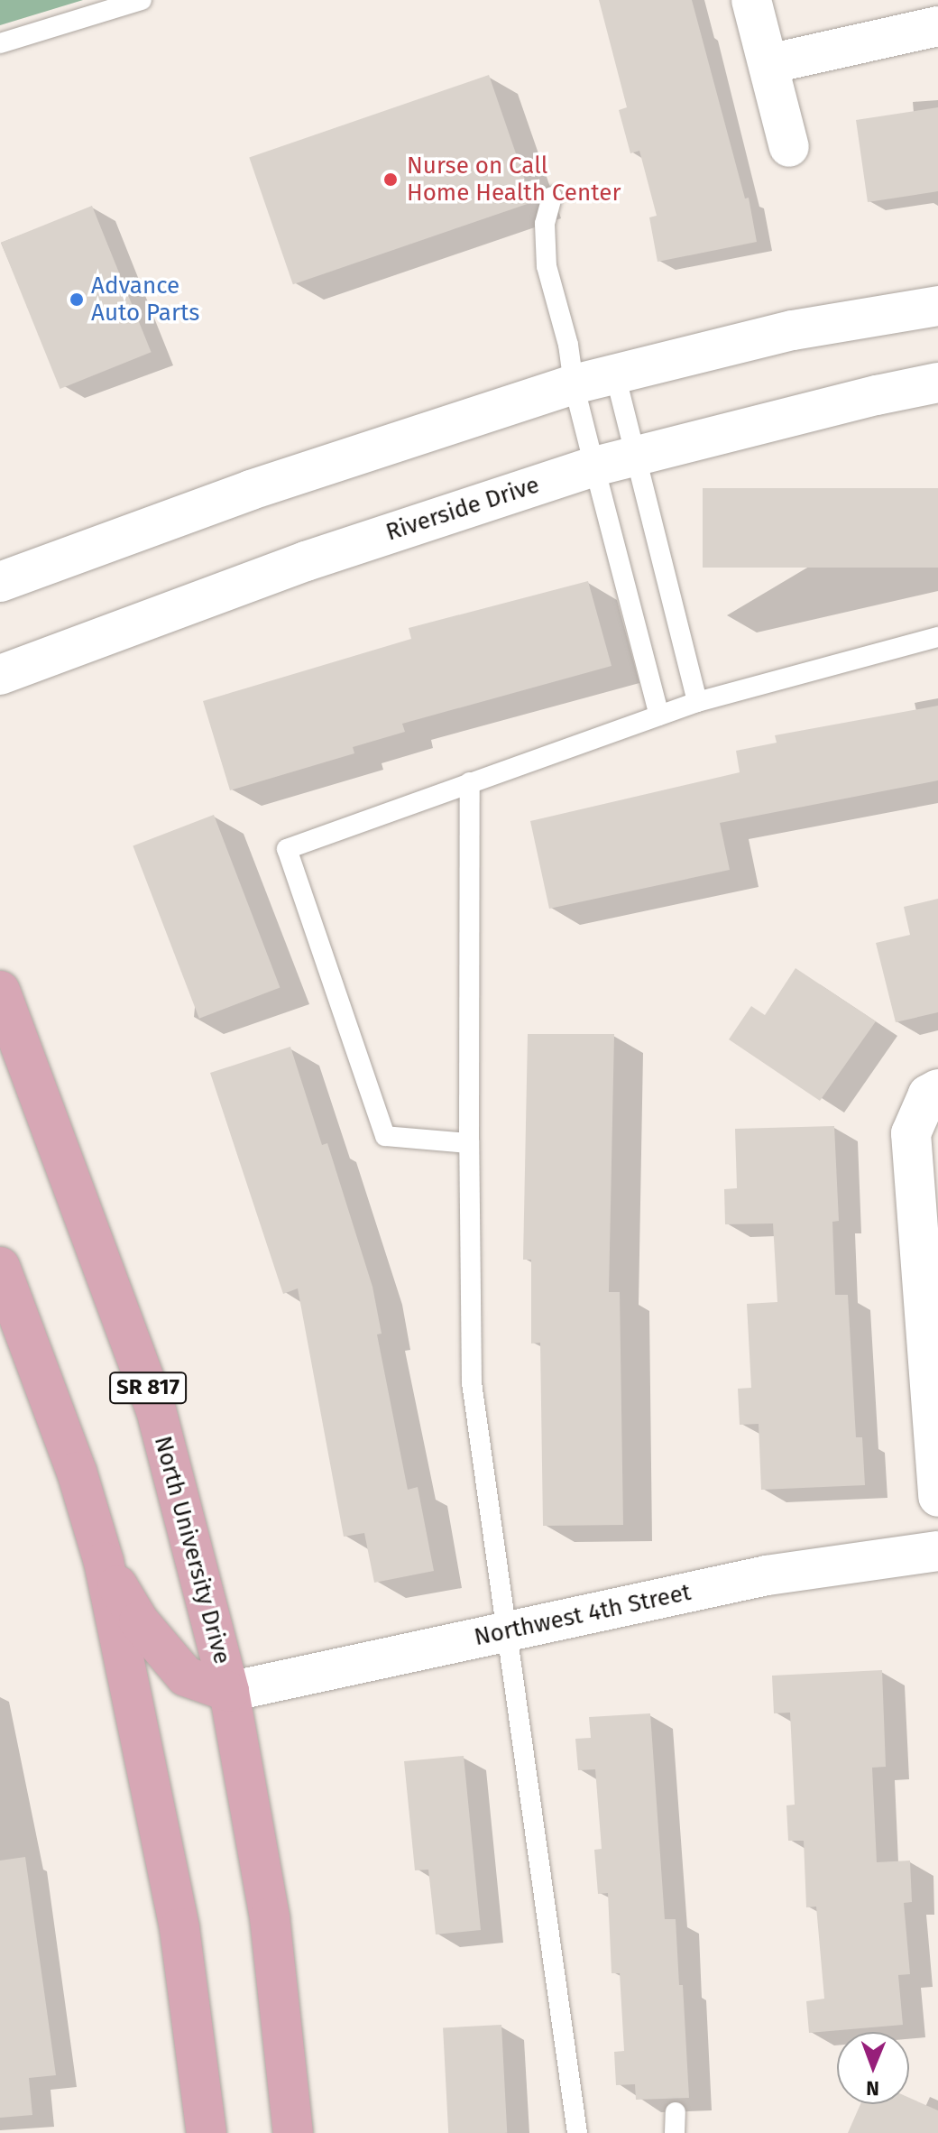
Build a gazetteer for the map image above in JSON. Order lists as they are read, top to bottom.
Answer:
{
  "streets": {
    "main road": ["SR 817", "North University Drive"],
    "street": ["Riverside Drive", "Northwest 4th Street"]
  },
  "crossings": [
    ["North University Drive", "Northwest 4th Street"]
  ],
  "places": ["Nurse on Call Home Health Center", "Advance Auto Parts"],
  "north": "bottom"
}
